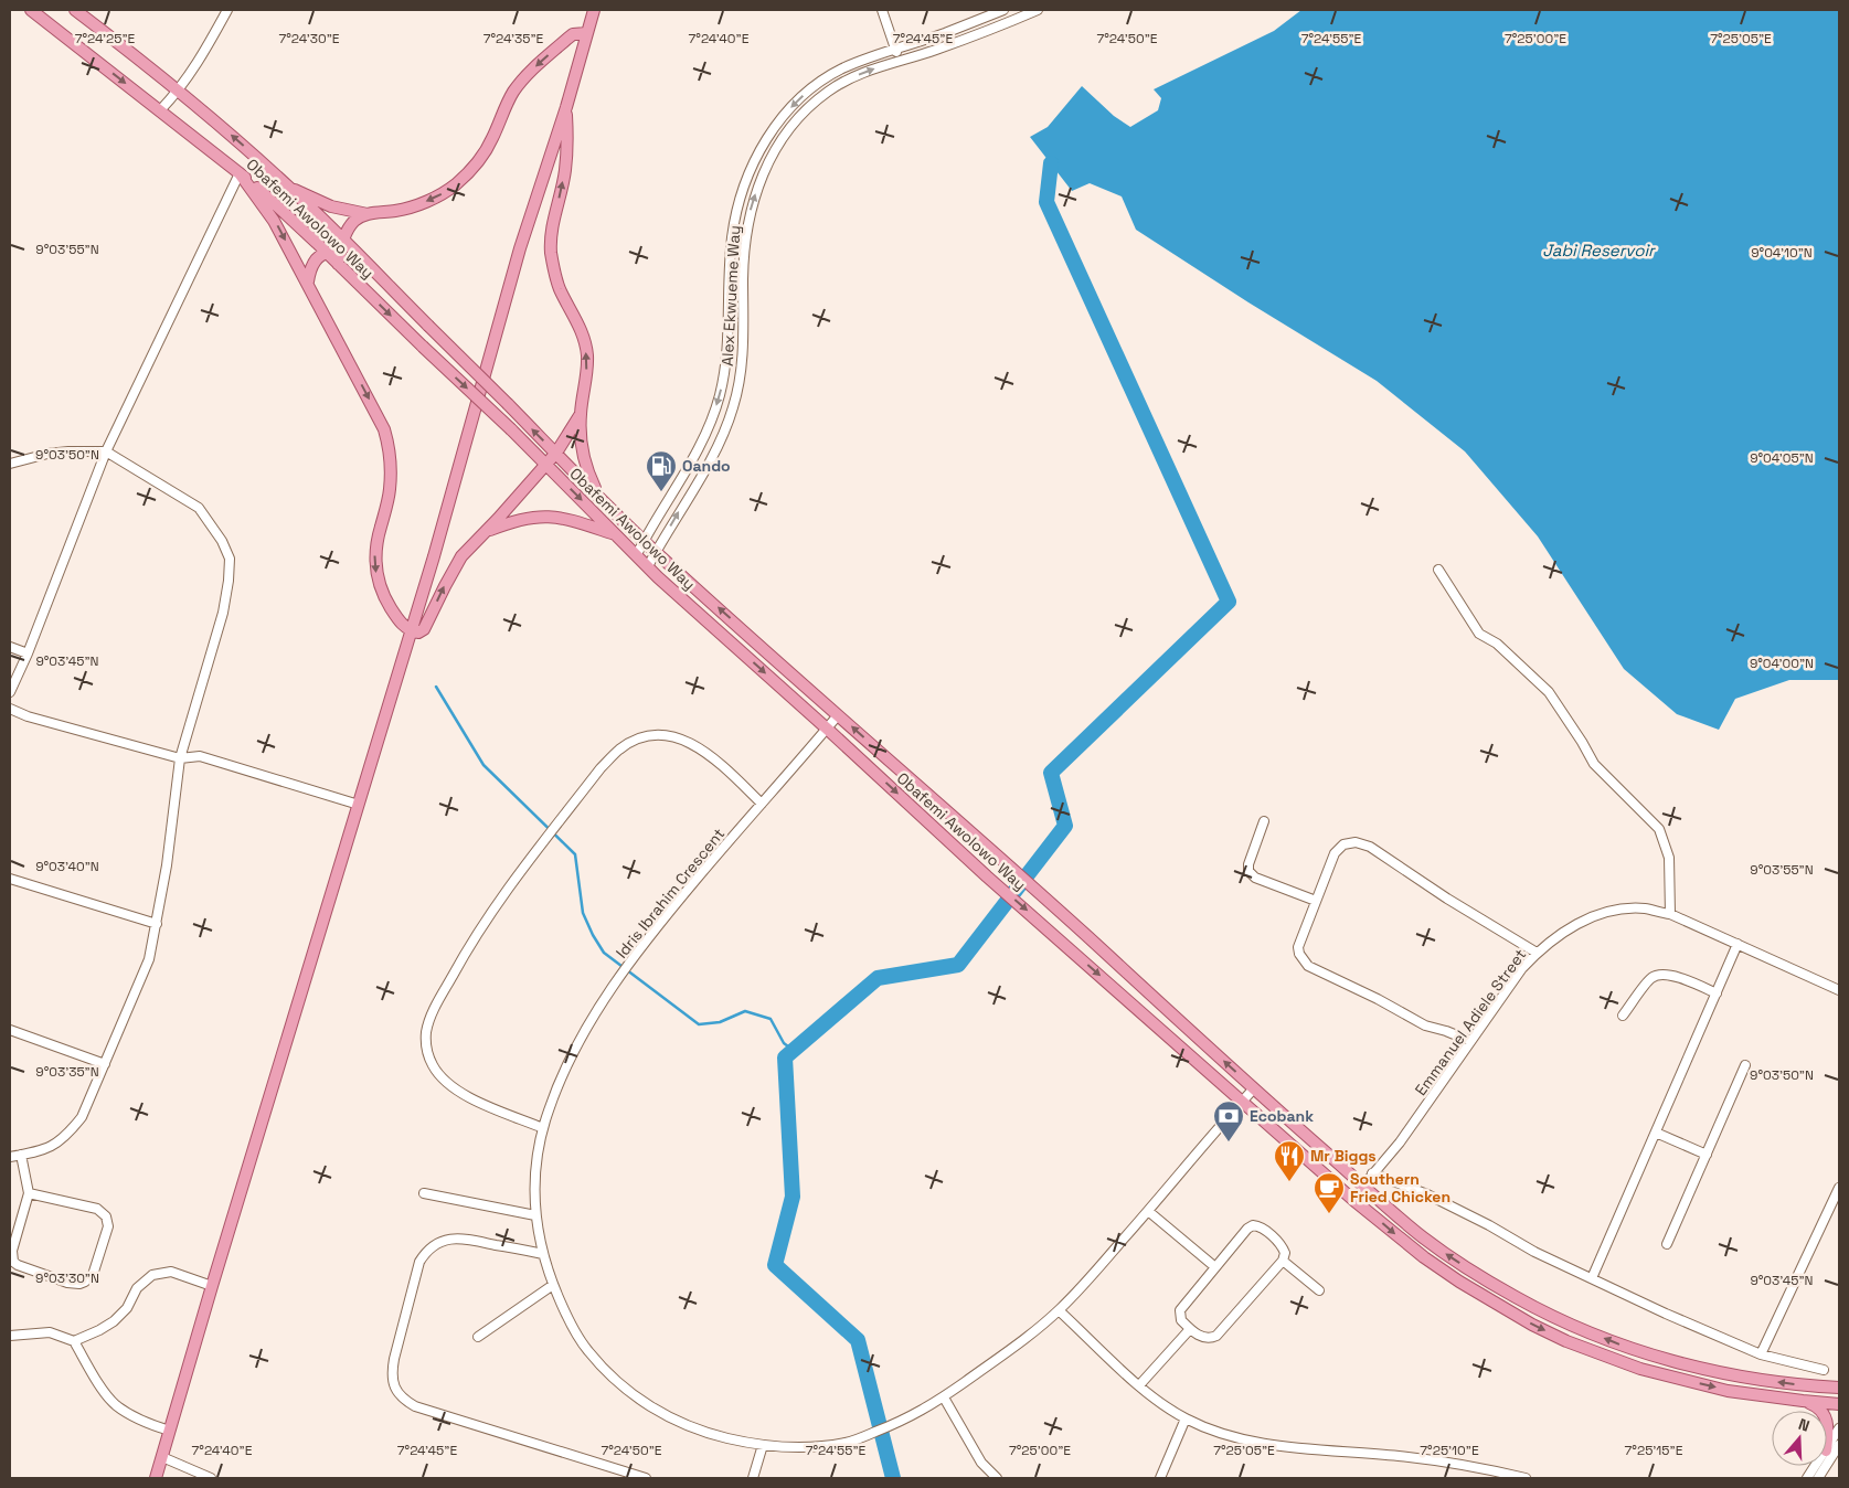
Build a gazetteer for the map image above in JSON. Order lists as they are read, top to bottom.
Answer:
{
  "streets": {
    "main road": ["Obafemi Awolowo Way"],
    "street": ["Alex Ekwueme Way", "Idris Ibrahim Crescent", "Emmanuel Adiele Street"]
  },
  "crossings": [
    ["Obafemi Awolowo Way", "Alex Ekwueme Way"],
    ["Obafemi Awolowo Way", "Idris Ibrahim Crescent"],
    ["Obafemi Awolowo Way", "Emmanuel Adiele Street"]
  ],
  "water": ["Jabi Reservoir"],
  "places": {
    "fuel station": ["Oando"],
    "bank": ["Ecobank"],
    "restaurant": ["Mr Biggs"],
    "cafe": ["Southern Fried Chicken"]
  },
  "north": "top",
  "coordinates": [
    "7°24'30\"E",
    "7°24'50\"E",
    "7°25'00\"E",
    "7°24'25\"E",
    "7°24'35\"E",
    "7°24'40\"E",
    "7°24'45\"E",
    "7°24'55\"E",
    "7°25'05\"E",
    "9°03'55\"N",
    "9°04'10\"N",
    "9°03'50\"N",
    "9°04'05\"N",
    "9°03'45\"N",
    "9°04'00\"N",
    "9°03'40\"N",
    "9°03'35\"N",
    "9°03'30\"N",
    "7°25'10\"E",
    "7°25'15\"E"
  ]
}
